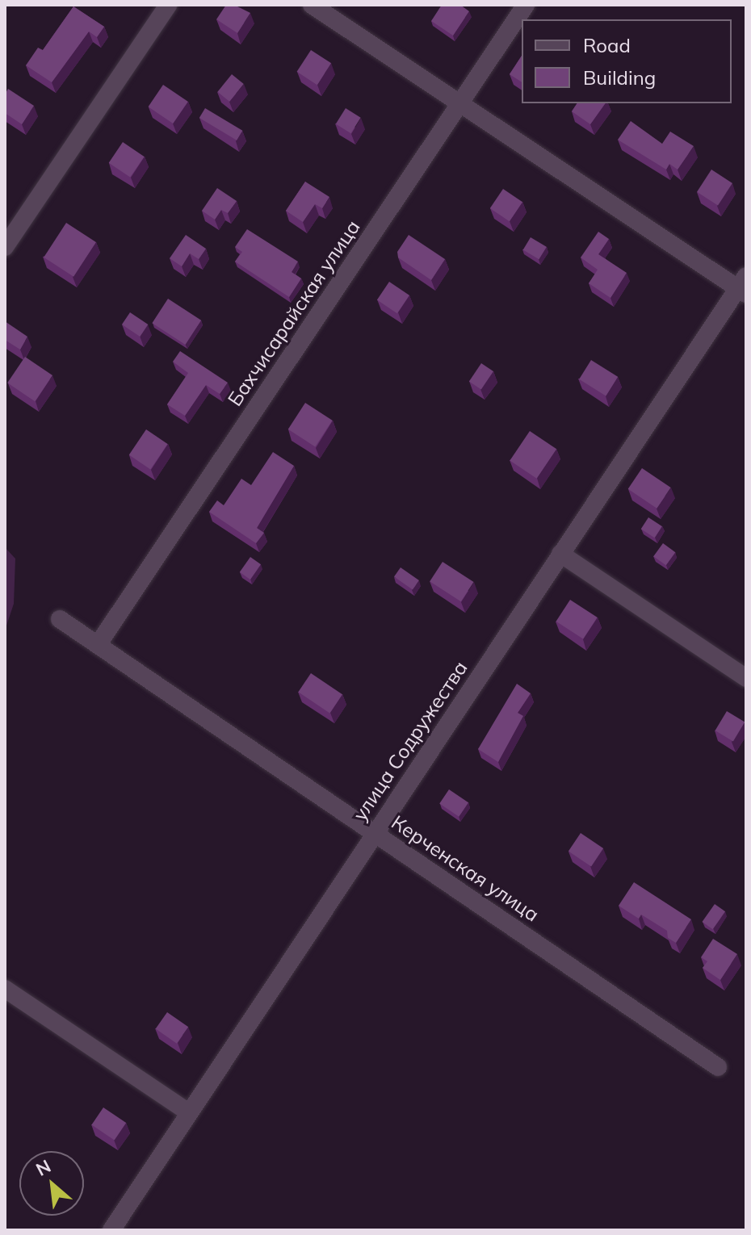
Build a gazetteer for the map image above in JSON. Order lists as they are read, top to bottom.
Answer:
{
  "streets": {
    "street": ["Бахчисарайская улица", "улица Содружества", "Керченская улица"]
  },
  "crossings": [
    ["Бахчисарайская улица", "Керченская улица"],
    ["улица Содружества", "Керченская улица"]
  ],
  "legend": ["Road", "Building"],
  "north": "top left"
}
